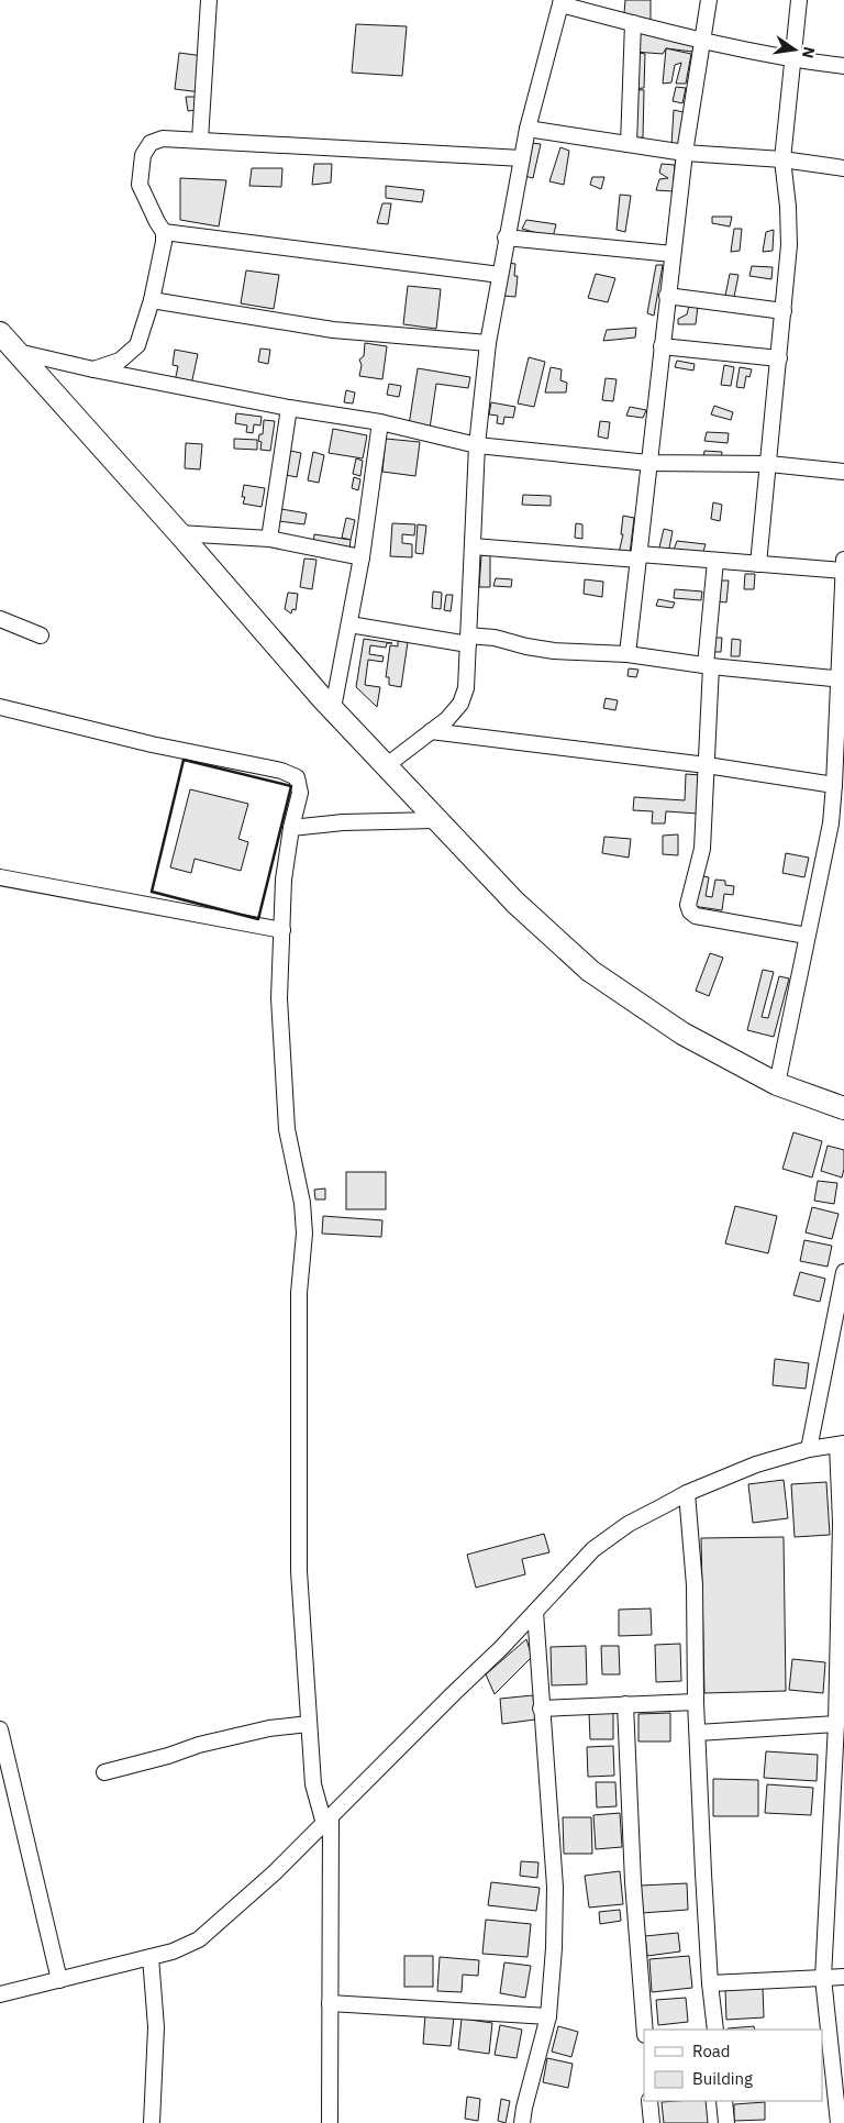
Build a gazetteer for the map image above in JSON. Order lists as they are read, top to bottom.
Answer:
{
  "legend": ["Road", "Building"],
  "north": "right"
}
